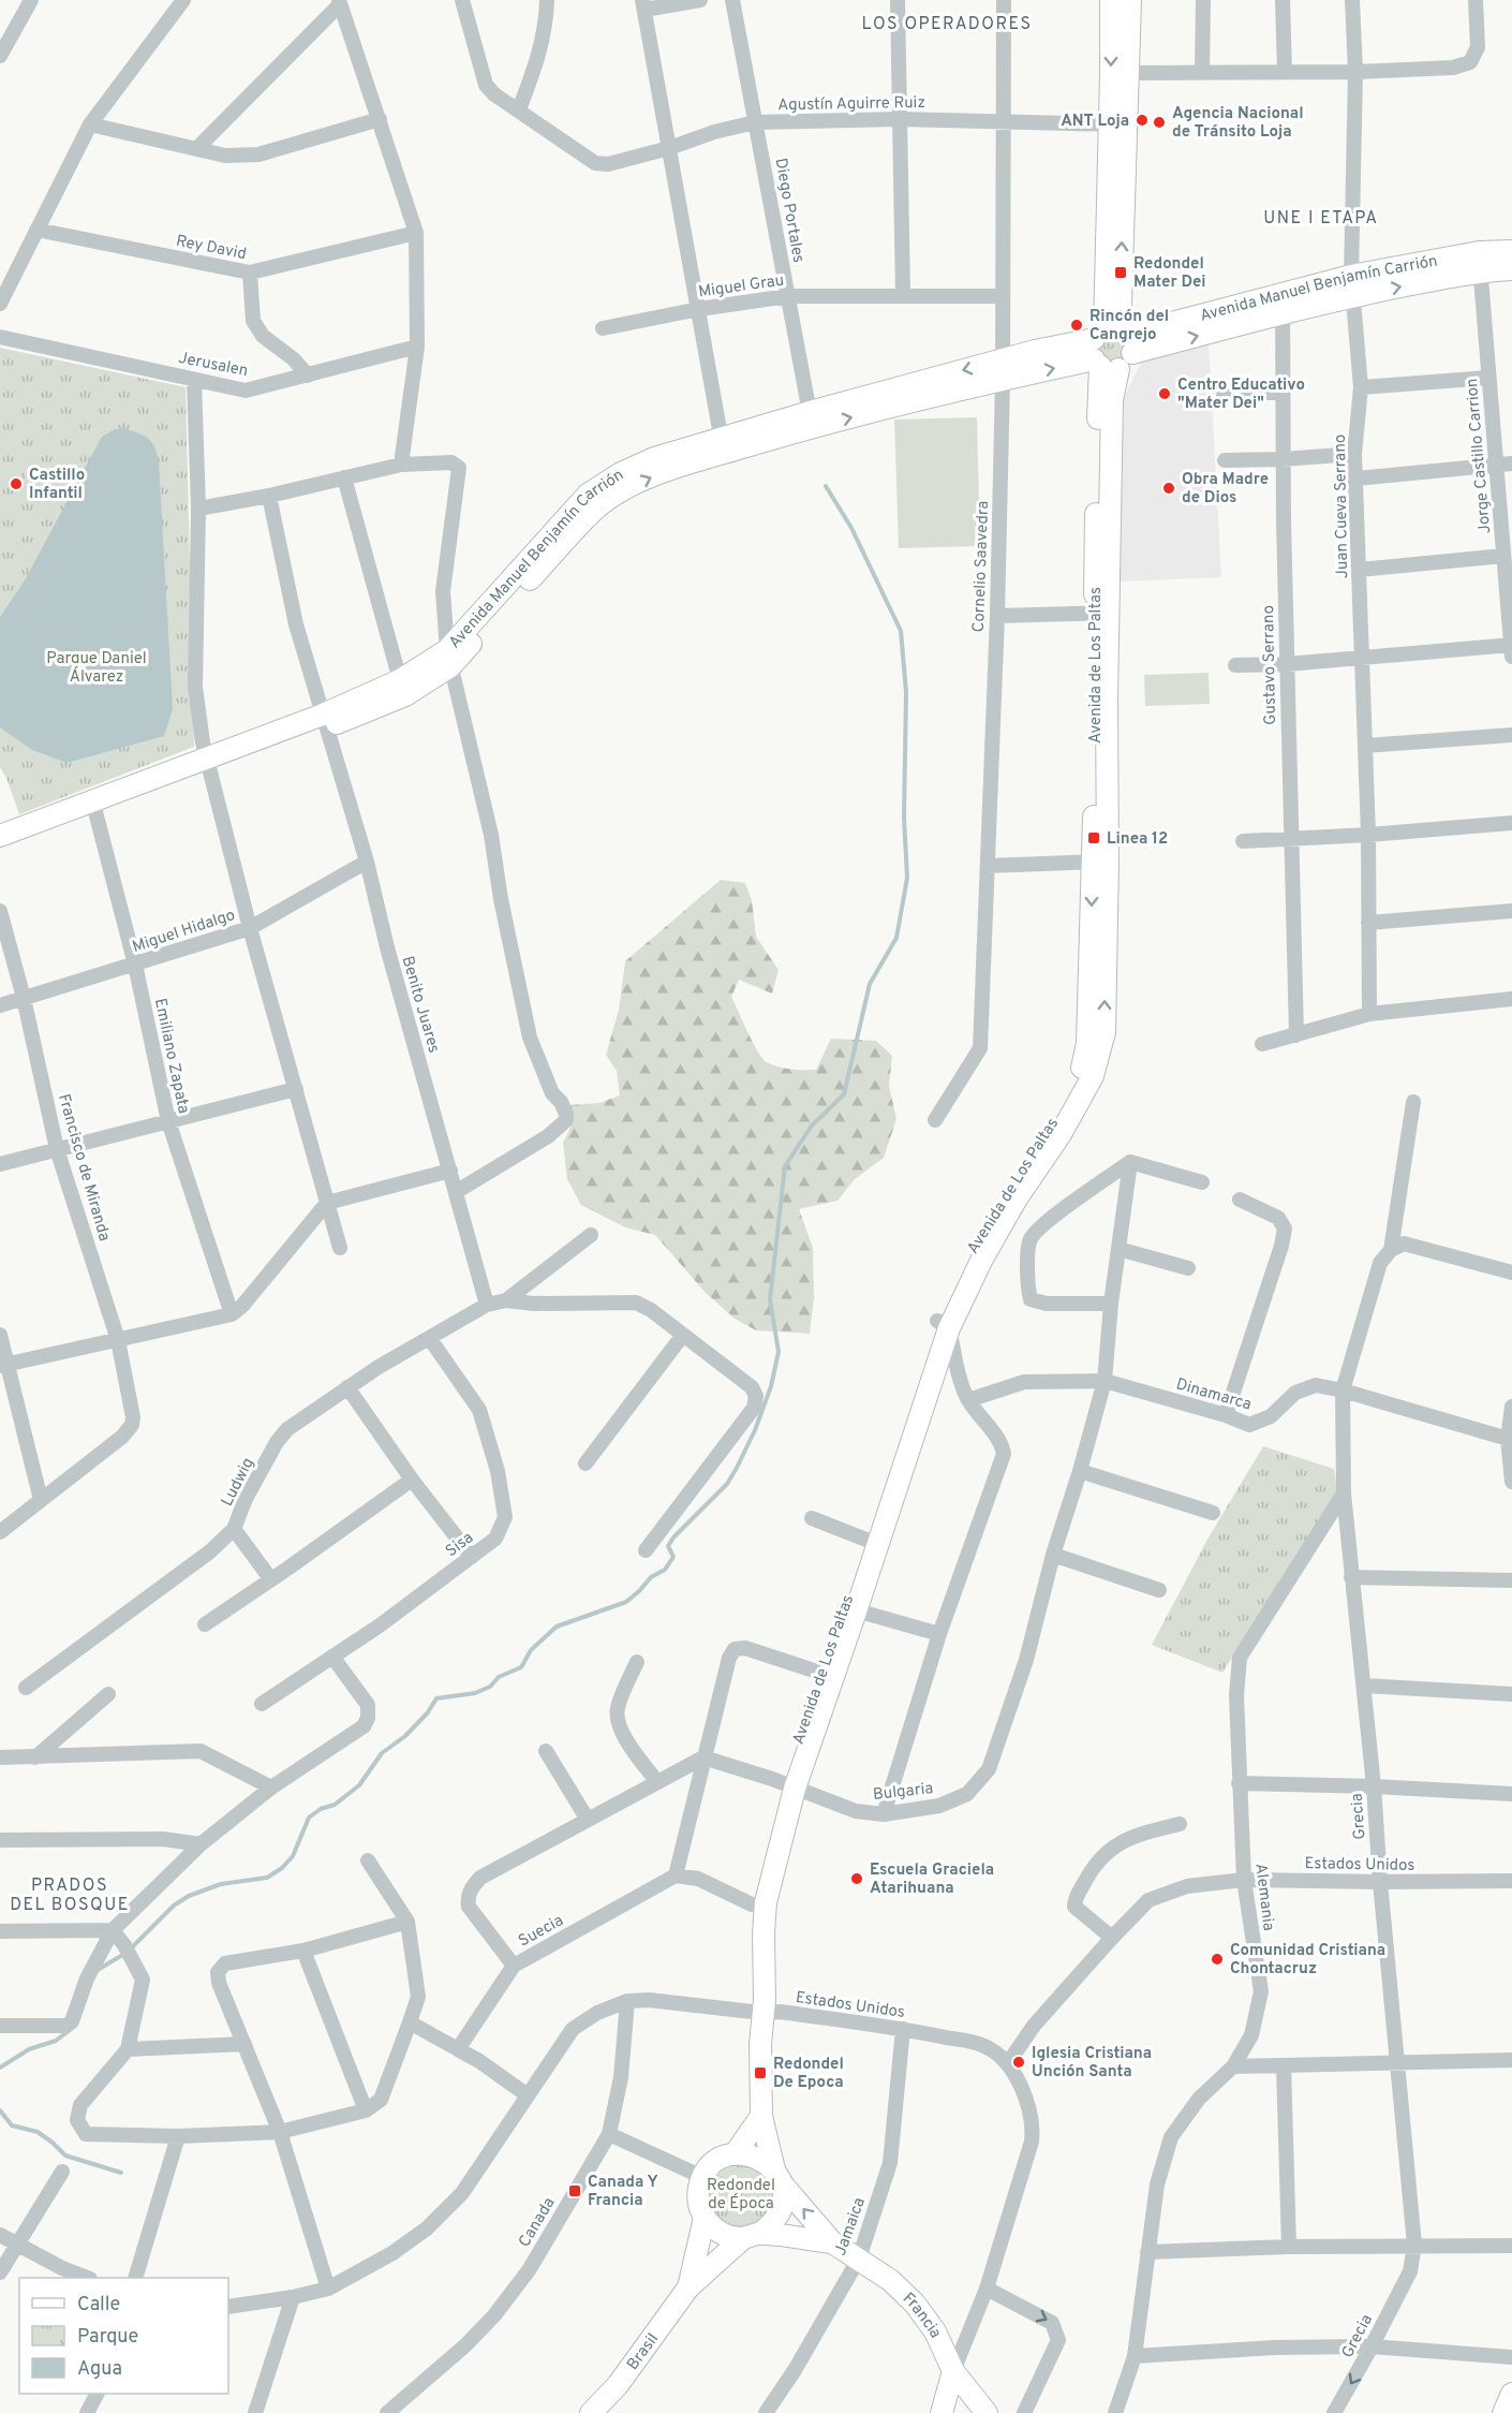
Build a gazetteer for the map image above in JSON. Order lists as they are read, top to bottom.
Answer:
{
  "streets": {
    "main road": [
      "Avenida Manuel Benjamín Carrión",
      "Avenida de Los Paltas",
      "Francia",
      "Brasil"
    ],
    "street": [
      "Agustín Aguirre Ruiz",
      "Diego Portales",
      "Rey David",
      "Miguel Grau",
      "Jerusalen",
      "Jorge Castillo Carrion",
      "Juan Cueva Serrano",
      "Cornelio Saavedra",
      "Gustavo Serrano",
      "Miguel Hidalgo",
      "Benito Juares",
      "Emiliano Zapata",
      "Francisco de Miranda",
      "Dinamarca",
      "Ludwig",
      "Sisa",
      "Bulgaria",
      "Grecia",
      "Estados Unidos",
      "Alemania",
      "Suecia",
      "Canada",
      "Jamaica"
    ]
  },
  "crossings": [
    ["Agustín Aguirre Ruiz", "Diego Portales"],
    ["Agustín Aguirre Ruiz", "Cornelio Saavedra"],
    ["Agustín Aguirre Ruiz", "Avenida de Los Paltas"],
    ["Diego Portales", "Miguel Grau"],
    ["Diego Portales", "Avenida Manuel Benjamín Carrión"],
    ["Miguel Grau", "Cornelio Saavedra"],
    ["Avenida Manuel Benjamín Carrión", "Jorge Castillo Carrion"],
    ["Avenida Manuel Benjamín Carrión", "Juan Cueva Serrano"],
    ["Avenida Manuel Benjamín Carrión", "Cornelio Saavedra"],
    ["Avenida Manuel Benjamín Carrión", "Avenida de Los Paltas"],
    ["Avenida Manuel Benjamín Carrión", "Gustavo Serrano"],
    ["Avenida Manuel Benjamín Carrión", "Benito Juares"],
    ["Avenida Manuel Benjamín Carrión", "Emiliano Zapata"],
    ["Avenida de Los Paltas", "Bulgaria"],
    ["Avenida de Los Paltas", "Estados Unidos"],
    ["Avenida de Los Paltas", "Francia"],
    ["Avenida de Los Paltas", "Brasil"],
    ["Miguel Hidalgo", "Benito Juares"],
    ["Miguel Hidalgo", "Emiliano Zapata"],
    ["Miguel Hidalgo", "Francisco de Miranda"],
    ["Benito Juares", "Ludwig"],
    ["Dinamarca", "Bulgaria"],
    ["Dinamarca", "Grecia"],
    ["Ludwig", "Sisa"],
    ["Grecia", "Estados Unidos"],
    ["Grecia", "Alemania"],
    ["Estados Unidos", "Alemania"],
    ["Estados Unidos", "Canada"],
    ["Estados Unidos", "Jamaica"],
    ["Jamaica", "Francia"],
    ["Francia", "Brasil"]
  ],
  "districts": ["LOS OPERADORES", "UNE I ETAPA", "PRADOS DEL BOSQUE"],
  "parks": ["Parque Daniel Álvarez", "Redondel de Época"],
  "places": {
    "other": [
      "ANT Loja",
      "Agencia Nacional de Tránsito Loja",
      "Rincón del Cangrejo",
      "Centro Educativo \"Mater Dei\"",
      "Castillo Infantil",
      "Obra Madre de Dios",
      "Escuela Graciela Atarihuana",
      "Comunidad Cristiana Chontacruz",
      "Iglesia Cristiana Unción Santa"
    ],
    "transit": [
      "Redondel Mater Dei",
      "Linea 12",
      "Redondel De Epoca",
      "Canada Y Francia"
    ]
  },
  "legend": ["Calle", "Parque", "Agua"]
}
